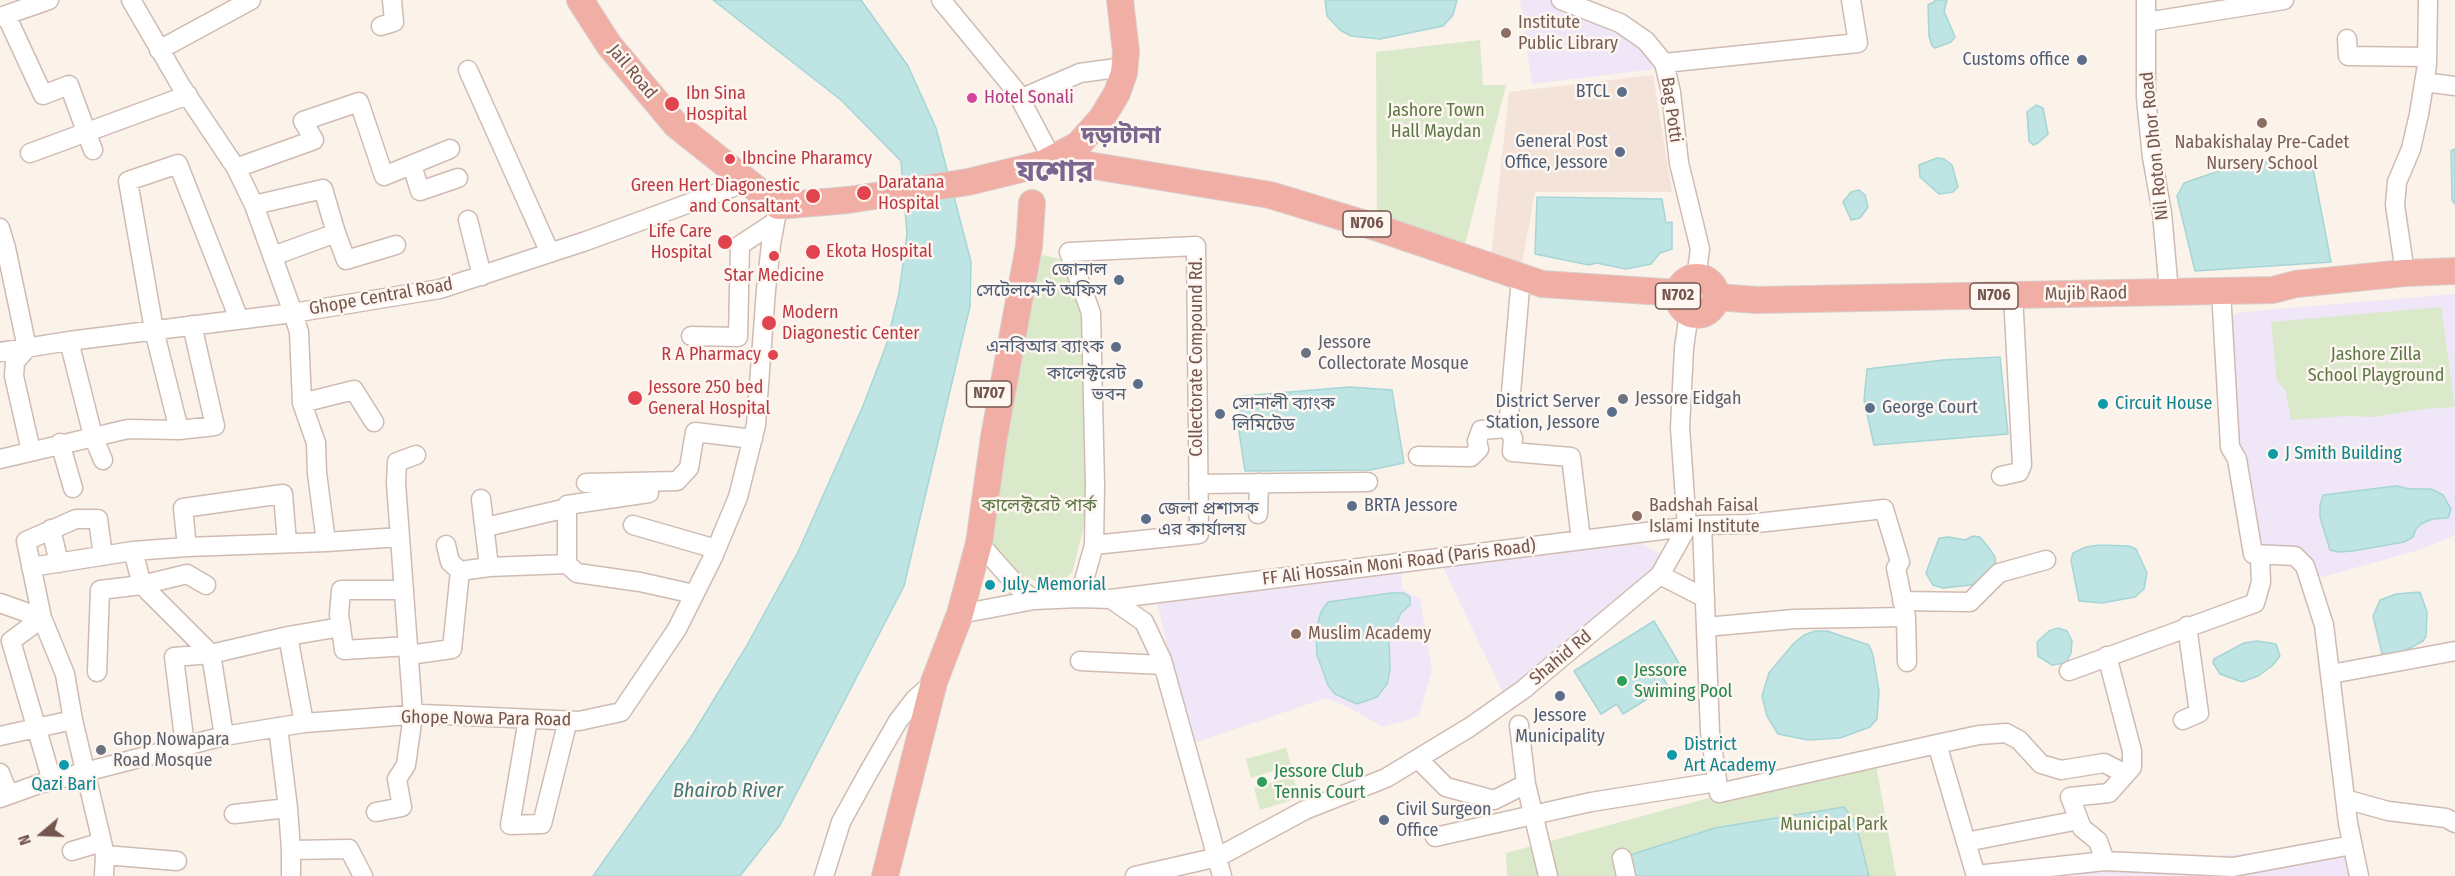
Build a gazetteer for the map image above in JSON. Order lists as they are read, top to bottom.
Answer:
{
  "streets": {
    "highway": [
      "Jail Road",
      "N706",
      "Mujib Raod",
      "N702",
      "N707"
    ],
    "street": [
      "Bag Potti",
      "Nil Roton Dhor Road",
      "Ghope Central Road",
      "Collectorate Compound Rd.",
      "FF Ali Hossain Moni Road (Paris Road)",
      "Shahid Rd",
      "Ghope Nowa Para Road"
    ]
  },
  "crossings": [
    ["Jail Road", "Ghope Central Road"],
    ["Jail Road", "Ghope Nowa Para Road"],
    ["Bag Potti", "N706"],
    ["Bag Potti", "N702"],
    ["Nil Roton Dhor Road", "Mujib Raod"],
    ["N706", "Mujib Raod"],
    ["N706", "N702"],
    ["N706", "N707"],
    ["Mujib Raod", "N702"],
    ["Collectorate Compound Rd.", "FF Ali Hossain Moni Road (Paris Road)"],
    ["N707", "FF Ali Hossain Moni Road (Paris Road)"],
    ["FF Ali Hossain Moni Road (Paris Road)", "Shahid Rd"]
  ],
  "districts": ["দড়াটানা", "যশোর"],
  "water": ["Bhairob River"],
  "parks": [
    "Jashore Town Hall Maydan",
    "Jashore Zilla School Playground",
    "কালেক্টরেট পার্ক",
    "Municipal Park"
  ],
  "places": [
    "Institute Public Library",
    "Customs office",
    "BTCL",
    "Hotel Sonali",
    "Ibn Sina Hospital",
    "Nabakishalay Pre-Cadet Nursery School",
    "General Post Office, Jessore",
    "Ibncine Pharamcy",
    "Daratana Hospital",
    "Green Hert Diagonestic and Consaltant",
    "Life Care Hospital",
    "Ekota Hospital",
    "Star Medicine",
    "জোনাল সেটেলমেন্ট অফিস",
    "Modern Diagonestic Center",
    "এনবিআর ব্যাংক",
    "Jessore Collectorate Mosque",
    "R A Pharmacy",
    "কালেক্টরেট ভবন",
    "Jessore 250 bed General Hospital",
    "Jessore Eidgah",
    "Circuit House",
    "George Court",
    "District Server Station, Jessore",
    "সোনালী ব্যাংক লিমিটেড",
    "J Smith Building",
    "BRTA Jessore",
    "Badshah Faisal Islami Institute",
    "জেলা প্রশাসক এর কার্যালয়",
    "July_Memorial",
    "Muslim Academy",
    "Jessore Swiming Pool",
    "Jessore Municipality",
    "Ghop Nowapara Road Mosque",
    "District Art Academy",
    "Qazi Bari",
    "Jessore Club Tennis Court",
    "Civil Surgeon Office"
  ],
  "north": "left"
}
